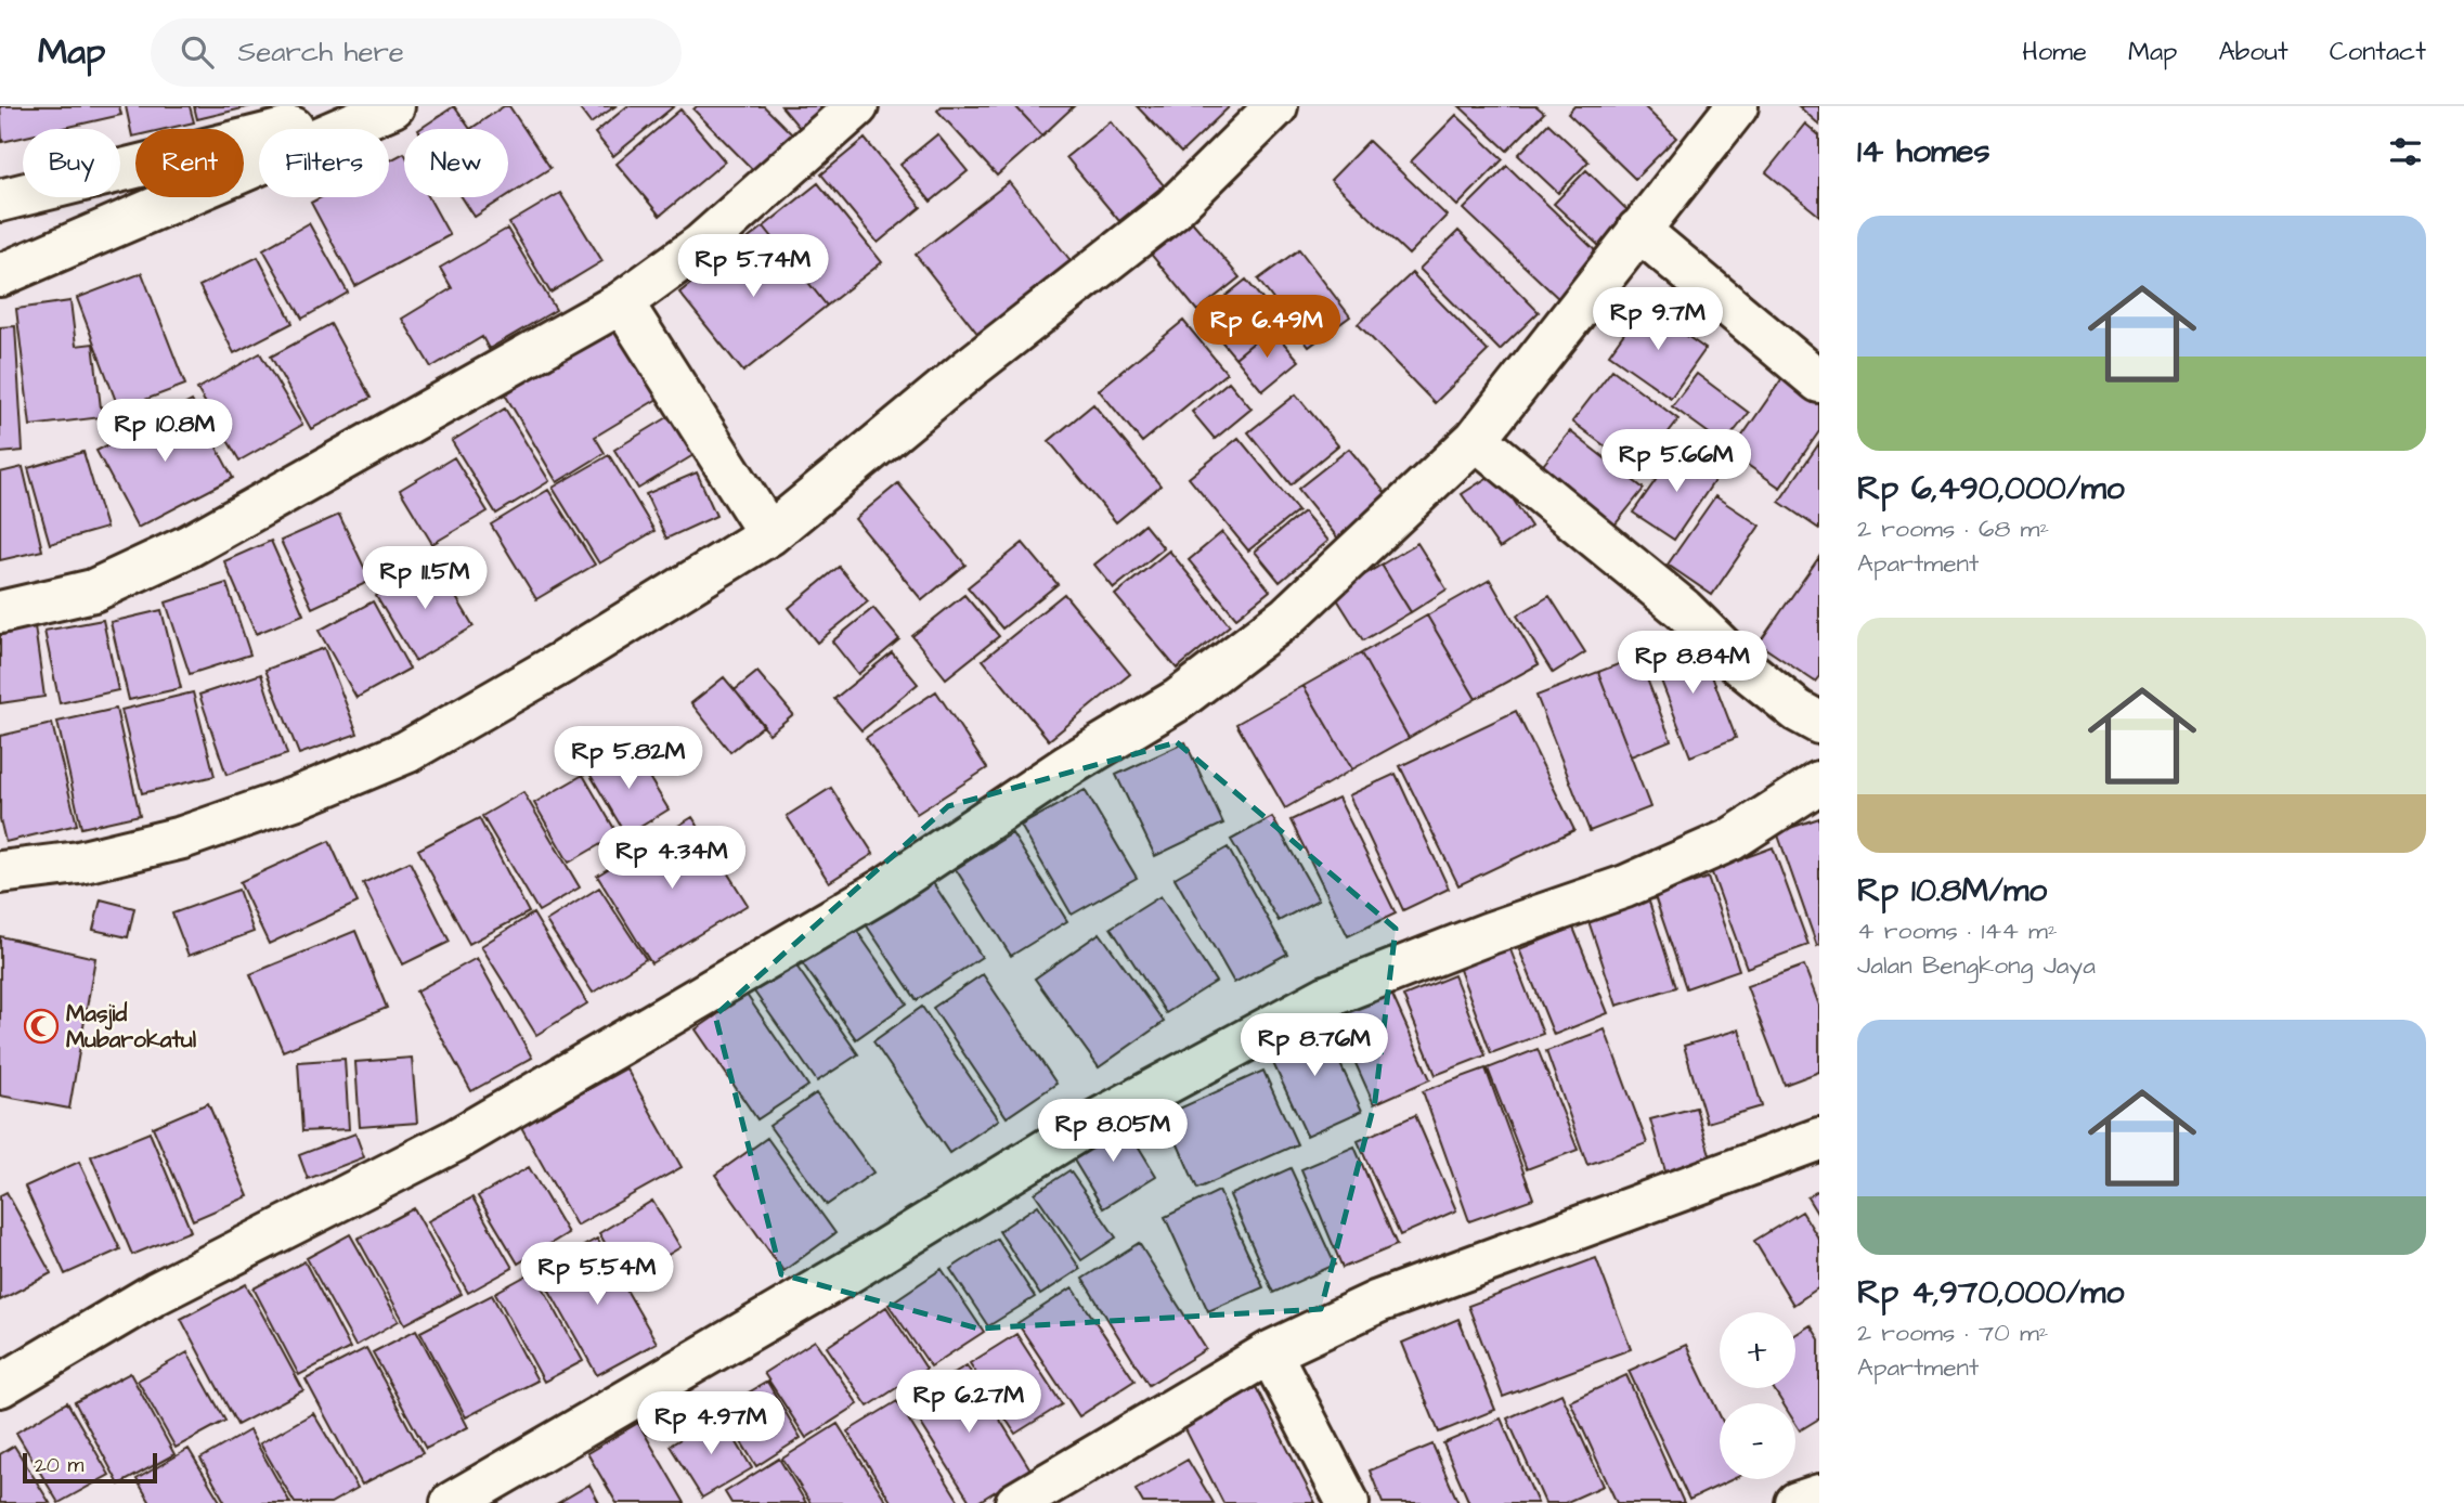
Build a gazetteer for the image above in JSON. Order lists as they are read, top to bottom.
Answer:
{
  "places": {
    "mosque": ["Masjid Mubarokatul"]
  },
  "scale_bar": "20 m",
  "page": {
    "header": "Map",
    "search": "Search here",
    "nav": [
      "Home",
      "Map",
      "About",
      "Contact"
    ],
    "heading": "14 homes",
    "chip": [
      "Buy",
      "Rent",
      "Filters",
      "New"
    ],
    "list": [
      {
        "name": "Rp 6,490,000/mo",
        "note": "2 rooms · 68 m² · Apartment"
      },
      {
        "name": "Rp 10.8M/mo",
        "note": "4 rooms · 144 m² · Jalan Bengkong Jaya"
      },
      {
        "name": "Rp 4,970,000/mo",
        "note": "2 rooms · 70 m² · Apartment"
      }
    ],
    "price": [
      "Rp 5.74M",
      "Rp 9.7M",
      "Rp 6.49M",
      "Rp 10.8M",
      "Rp 5.66M",
      "Rp 11.5M",
      "Rp 8.84M",
      "Rp 5.82M",
      "Rp 4.34M",
      "Rp 8.76M",
      "Rp 8.05M",
      "Rp 5.54M",
      "Rp 6.27M",
      "Rp 4.97M"
    ],
    "map_buttons": ["+", "−"],
    "scale": "20 m"
  }
}
